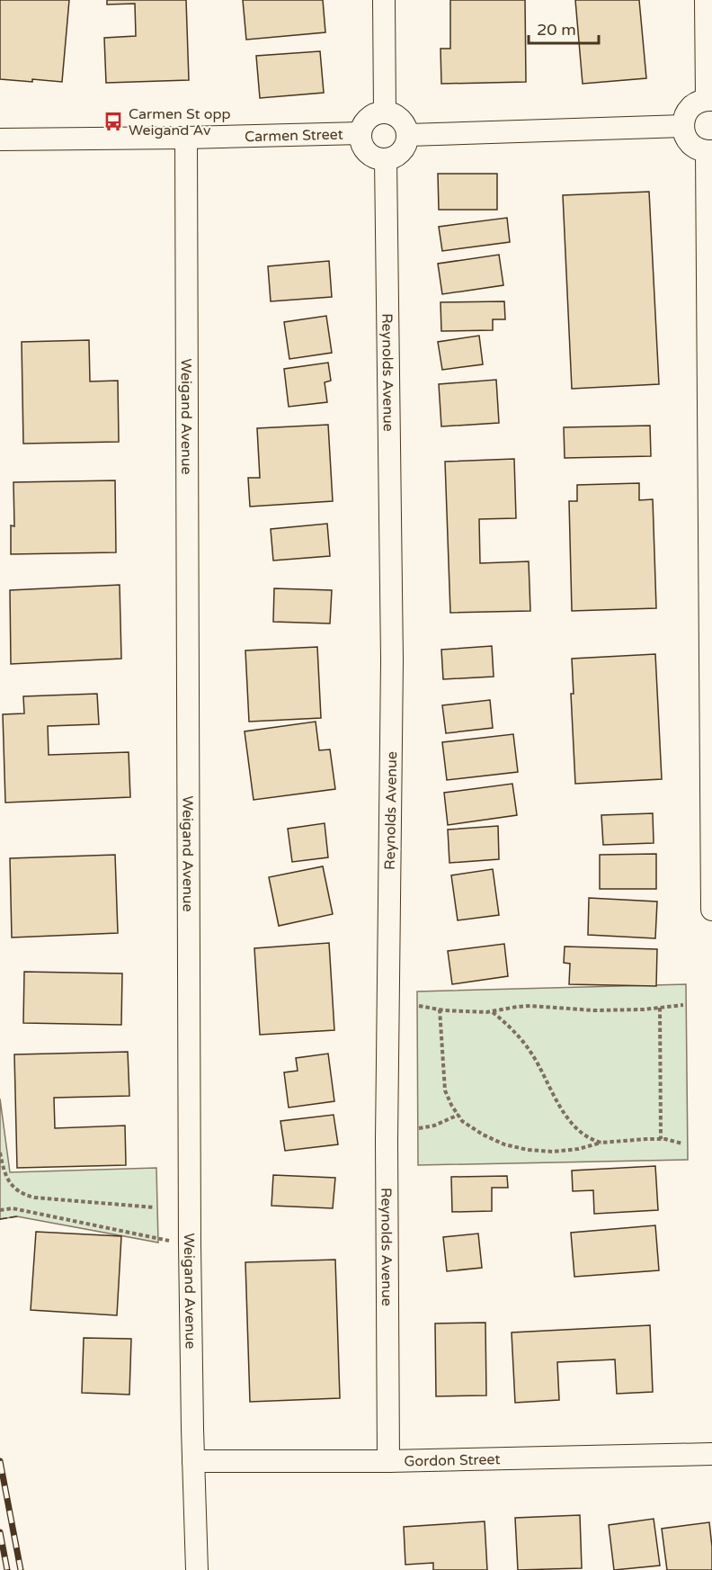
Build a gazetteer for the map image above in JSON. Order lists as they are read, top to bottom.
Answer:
{
  "streets": {
    "street": [
      "Carmen Street",
      "Reynolds Avenue",
      "Weigand Avenue",
      "Gordon Street"
    ]
  },
  "crossings": [
    ["Carmen Street", "Reynolds Avenue"],
    ["Carmen Street", "Weigand Avenue"],
    ["Reynolds Avenue", "Gordon Street"],
    ["Weigand Avenue", "Gordon Street"]
  ],
  "places": {
    "bus stop": ["Carmen St opp Weigand Av"]
  },
  "scale_bar": "20 m"
}
